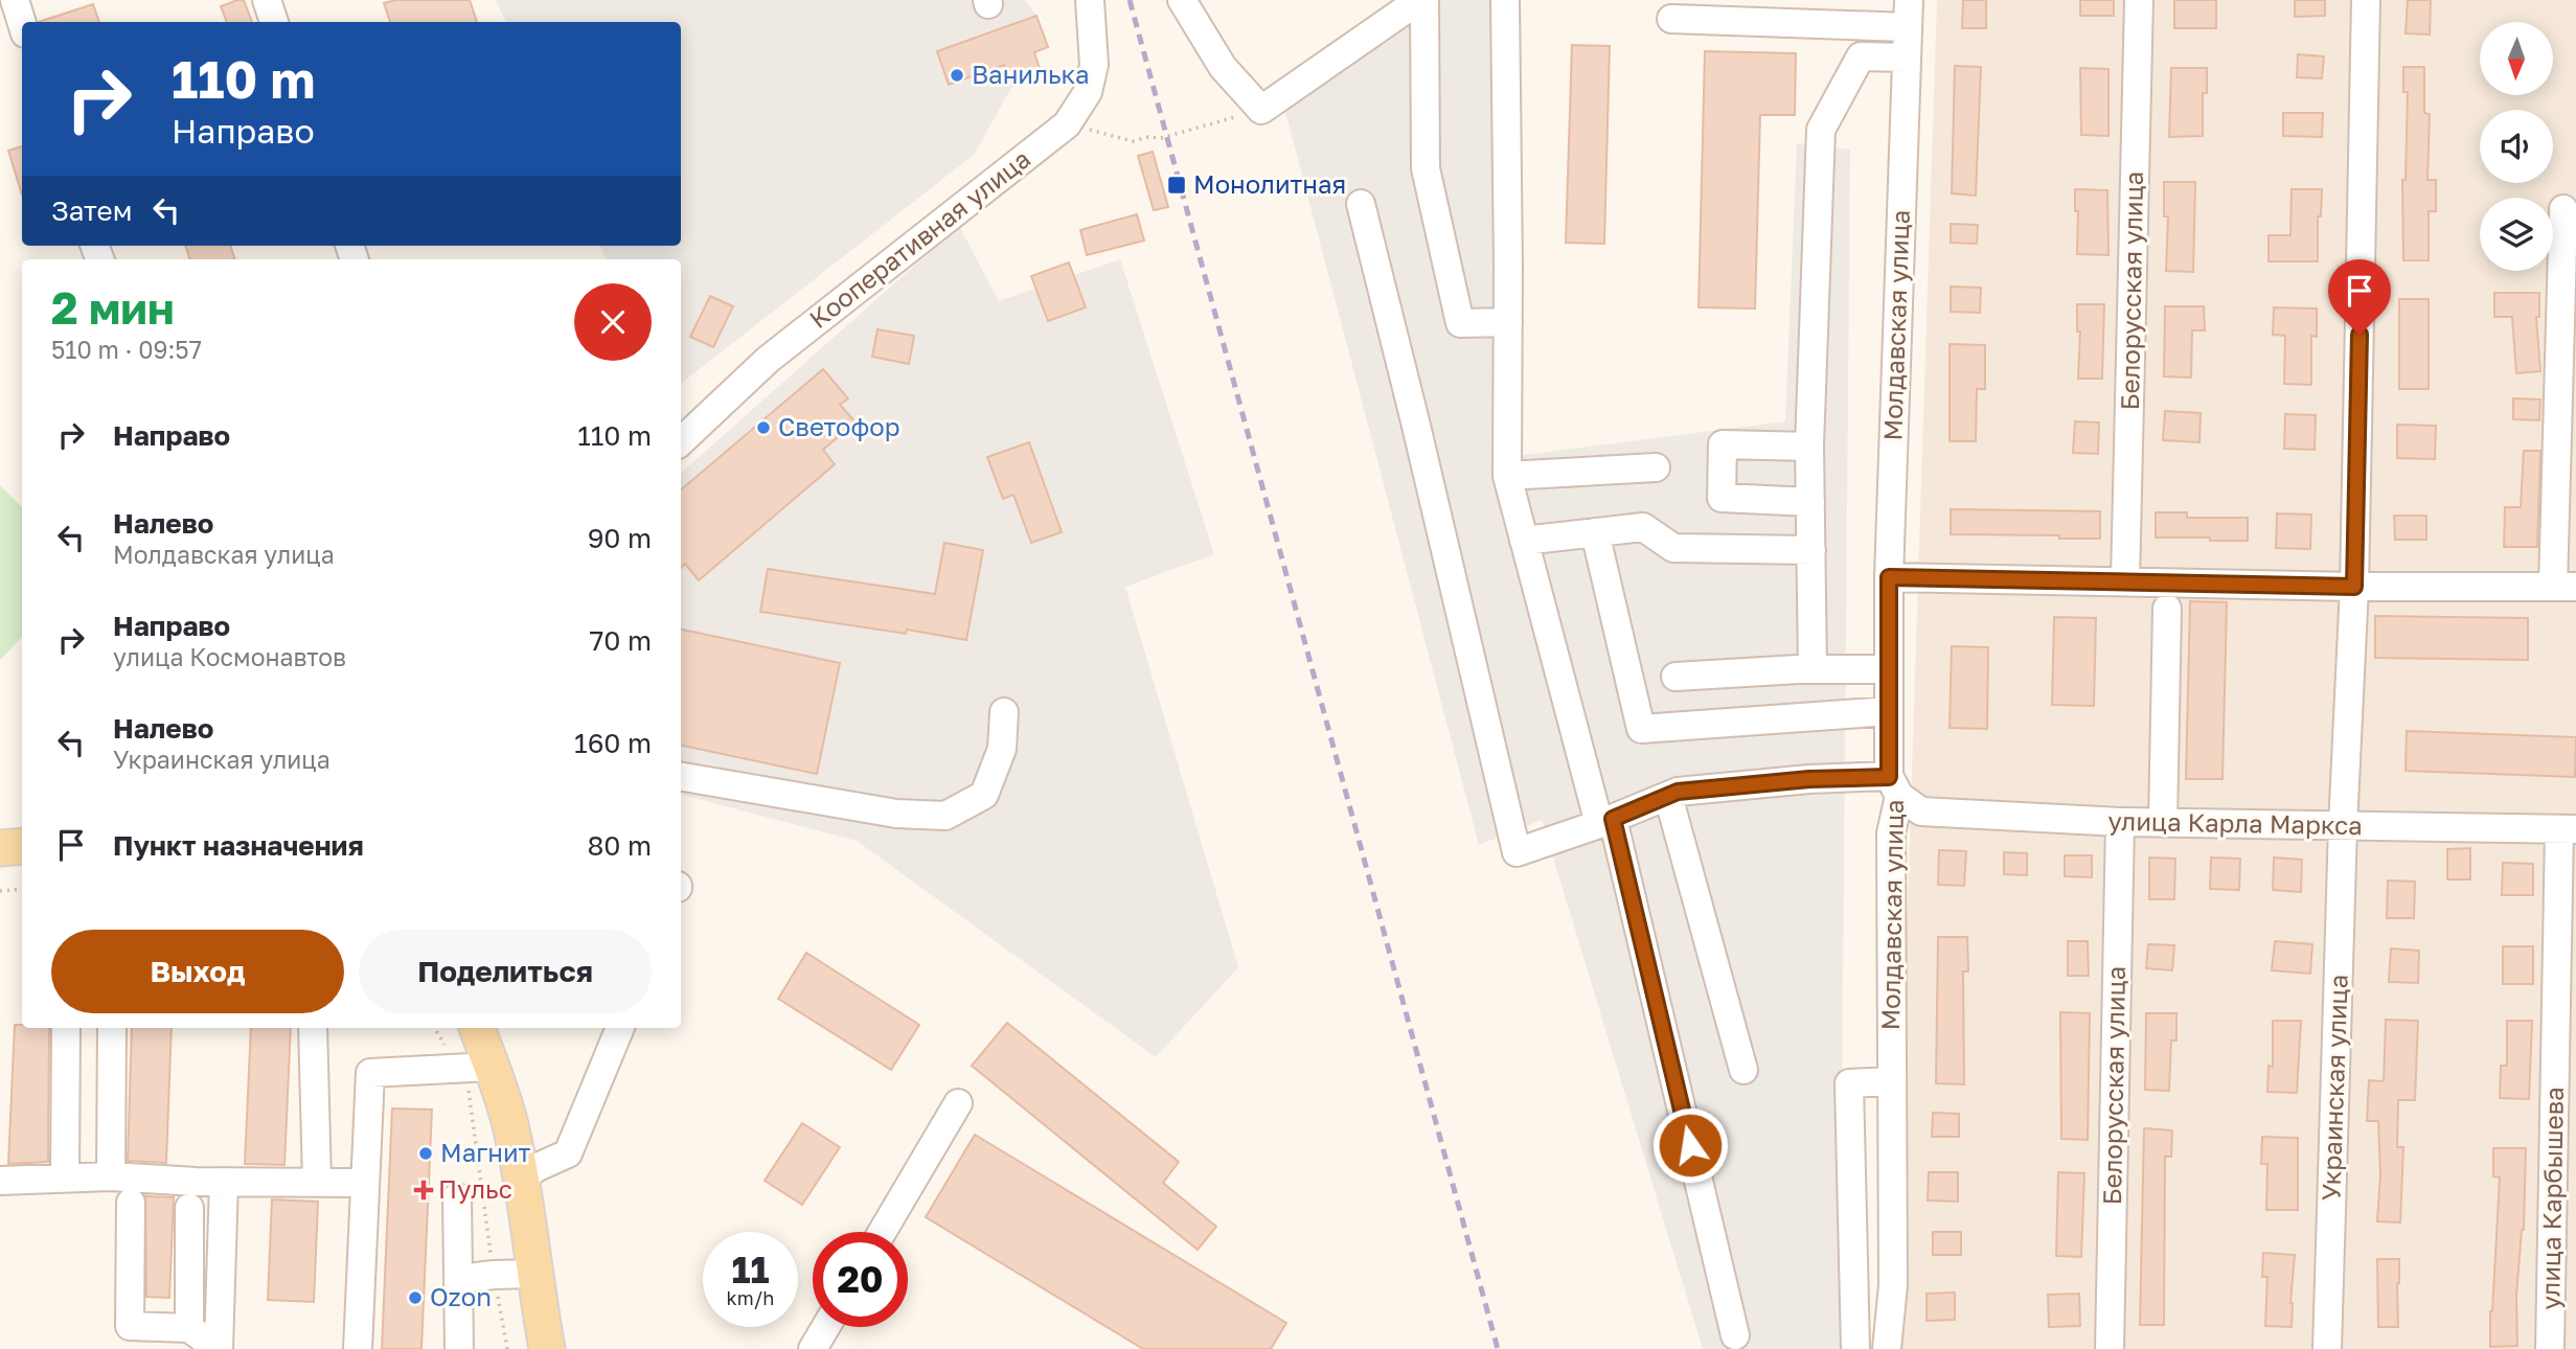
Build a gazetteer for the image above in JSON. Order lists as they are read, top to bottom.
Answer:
{
  "streets": {
    "street": [
      "Кооперативная улица",
      "Белорусская улица",
      "Молдавская улица",
      "улица Карла Маркса",
      "Украинская улица",
      "улица Карбышева"
    ]
  },
  "crossings": [
    ["Белорусская улица", "улица Карла Маркса"],
    ["Молдавская улица", "улица Карла Маркса"],
    ["улица Карла Маркса", "Украинская улица"],
    ["улица Карла Маркса", "улица Карбышева"]
  ],
  "places": {
    "other": [
      "Ванилька",
      "Светофор",
      "Магнит",
      "Ozon"
    ],
    "transit": ["Монолитная"],
    "health": ["Пульс"]
  },
  "north": "bottom",
  "page": {
    "turn": ["110 m", "Направо"],
    "then": "Затем",
    "heading": ["2 мин", "510 m · 09:57"],
    "list": [
      {
        "name": "Направо",
        "value": "110 m"
      },
      {
        "name": "Налево",
        "note": "Молдавская улица",
        "value": "90 m"
      },
      {
        "name": "Направо",
        "note": "улица Космонавтов",
        "value": "70 m"
      },
      {
        "name": "Налево",
        "note": "Украинская улица",
        "value": "160 m"
      },
      {
        "name": "Пункт назначения",
        "value": "80 m"
      }
    ],
    "buttons": ["Выход", "Поделиться"],
    "speed": "11 km/h",
    "limit": "20"
  }
}
